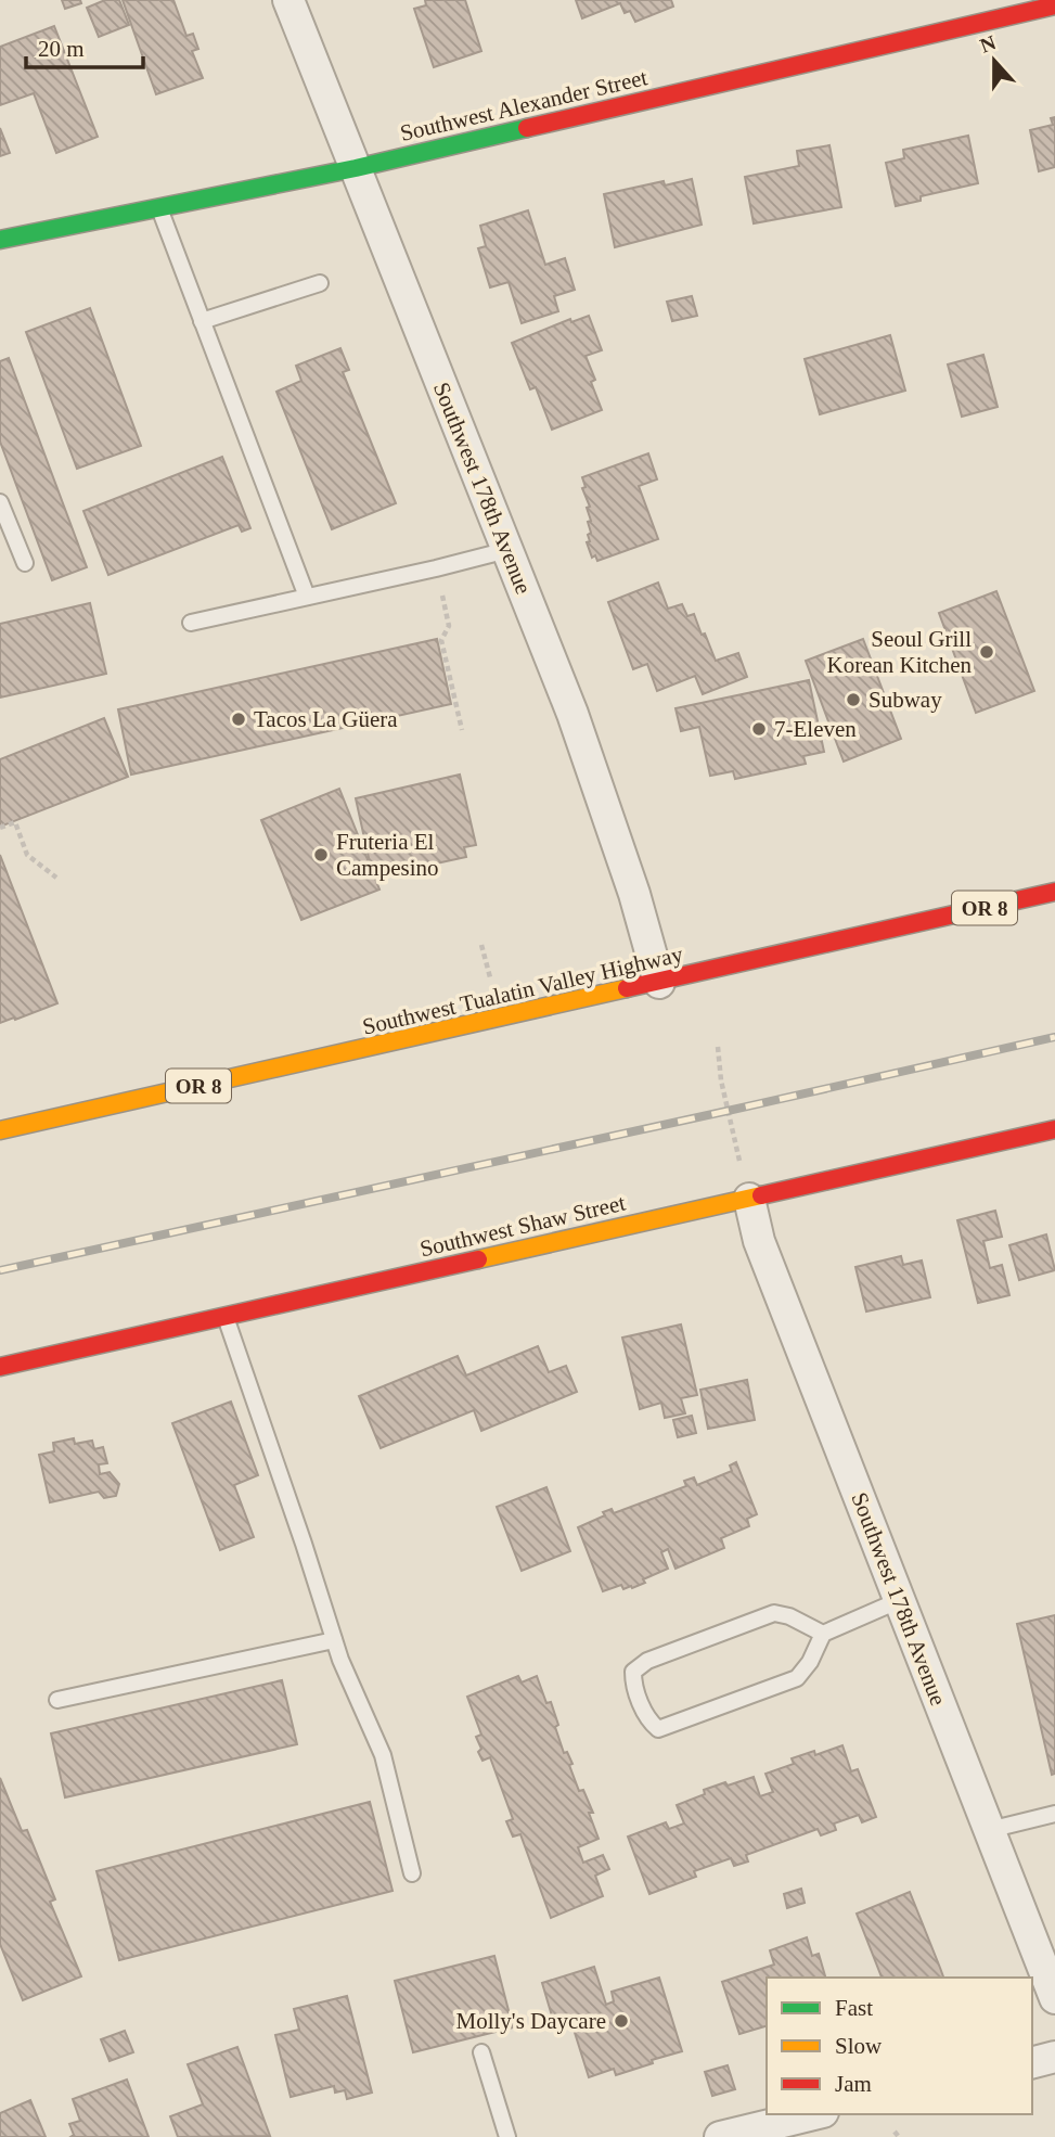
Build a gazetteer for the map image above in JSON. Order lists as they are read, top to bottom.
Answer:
{
  "streets": {
    "street": [
      "Southwest Alexander Street",
      "Southwest 178th Avenue",
      "OR 8",
      "Southwest Tualatin Valley Highway",
      "Southwest Shaw Street"
    ]
  },
  "crossings": [
    ["Southwest Alexander Street", "Southwest 178th Avenue"],
    ["Southwest 178th Avenue", "Southwest Tualatin Valley Highway"],
    ["Southwest 178th Avenue", "Southwest Shaw Street"]
  ],
  "places": [
    "Seoul Grill Korean Kitchen",
    "Subway",
    "Tacos La Güera",
    "7-Eleven",
    "Fruteria El Campesino",
    "Molly's Daycare"
  ],
  "legend": ["Fast", "Slow", "Jam"],
  "scale_bar": "20 m",
  "north": "top"
}
